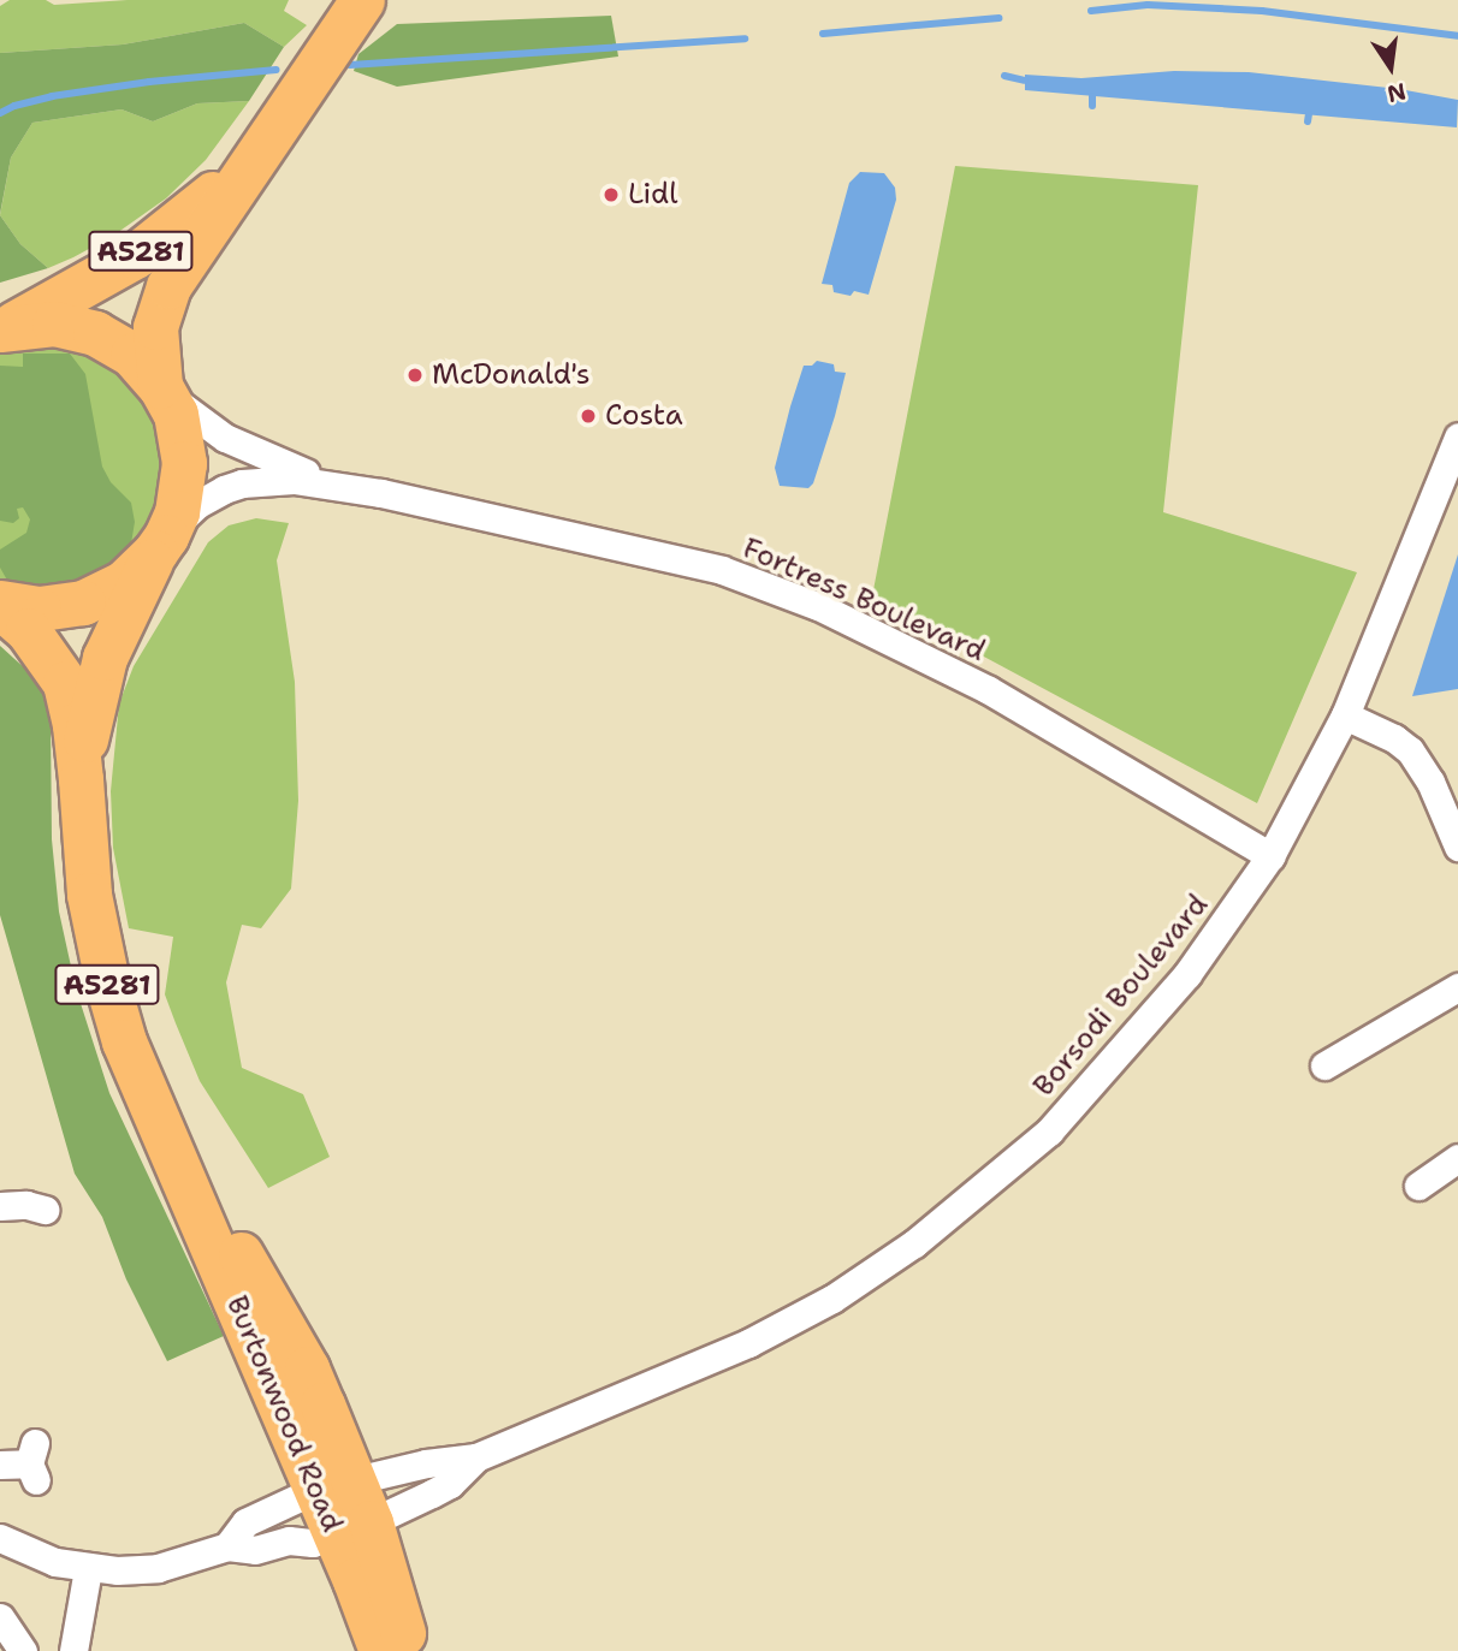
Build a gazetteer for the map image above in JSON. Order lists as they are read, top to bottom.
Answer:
{
  "streets": {
    "main road": ["A5281", "Burtonwood Road"],
    "street": ["Fortress Boulevard", "Borsodi Boulevard"]
  },
  "crossings": [
    ["A5281", "Fortress Boulevard"],
    ["A5281", "Burtonwood Road"],
    ["Fortress Boulevard", "Borsodi Boulevard"],
    ["Fortress Boulevard", "Burtonwood Road"],
    ["Borsodi Boulevard", "Burtonwood Road"]
  ],
  "places": ["Lidl", "McDonald's", "Costa"],
  "north": "bottom"
}
